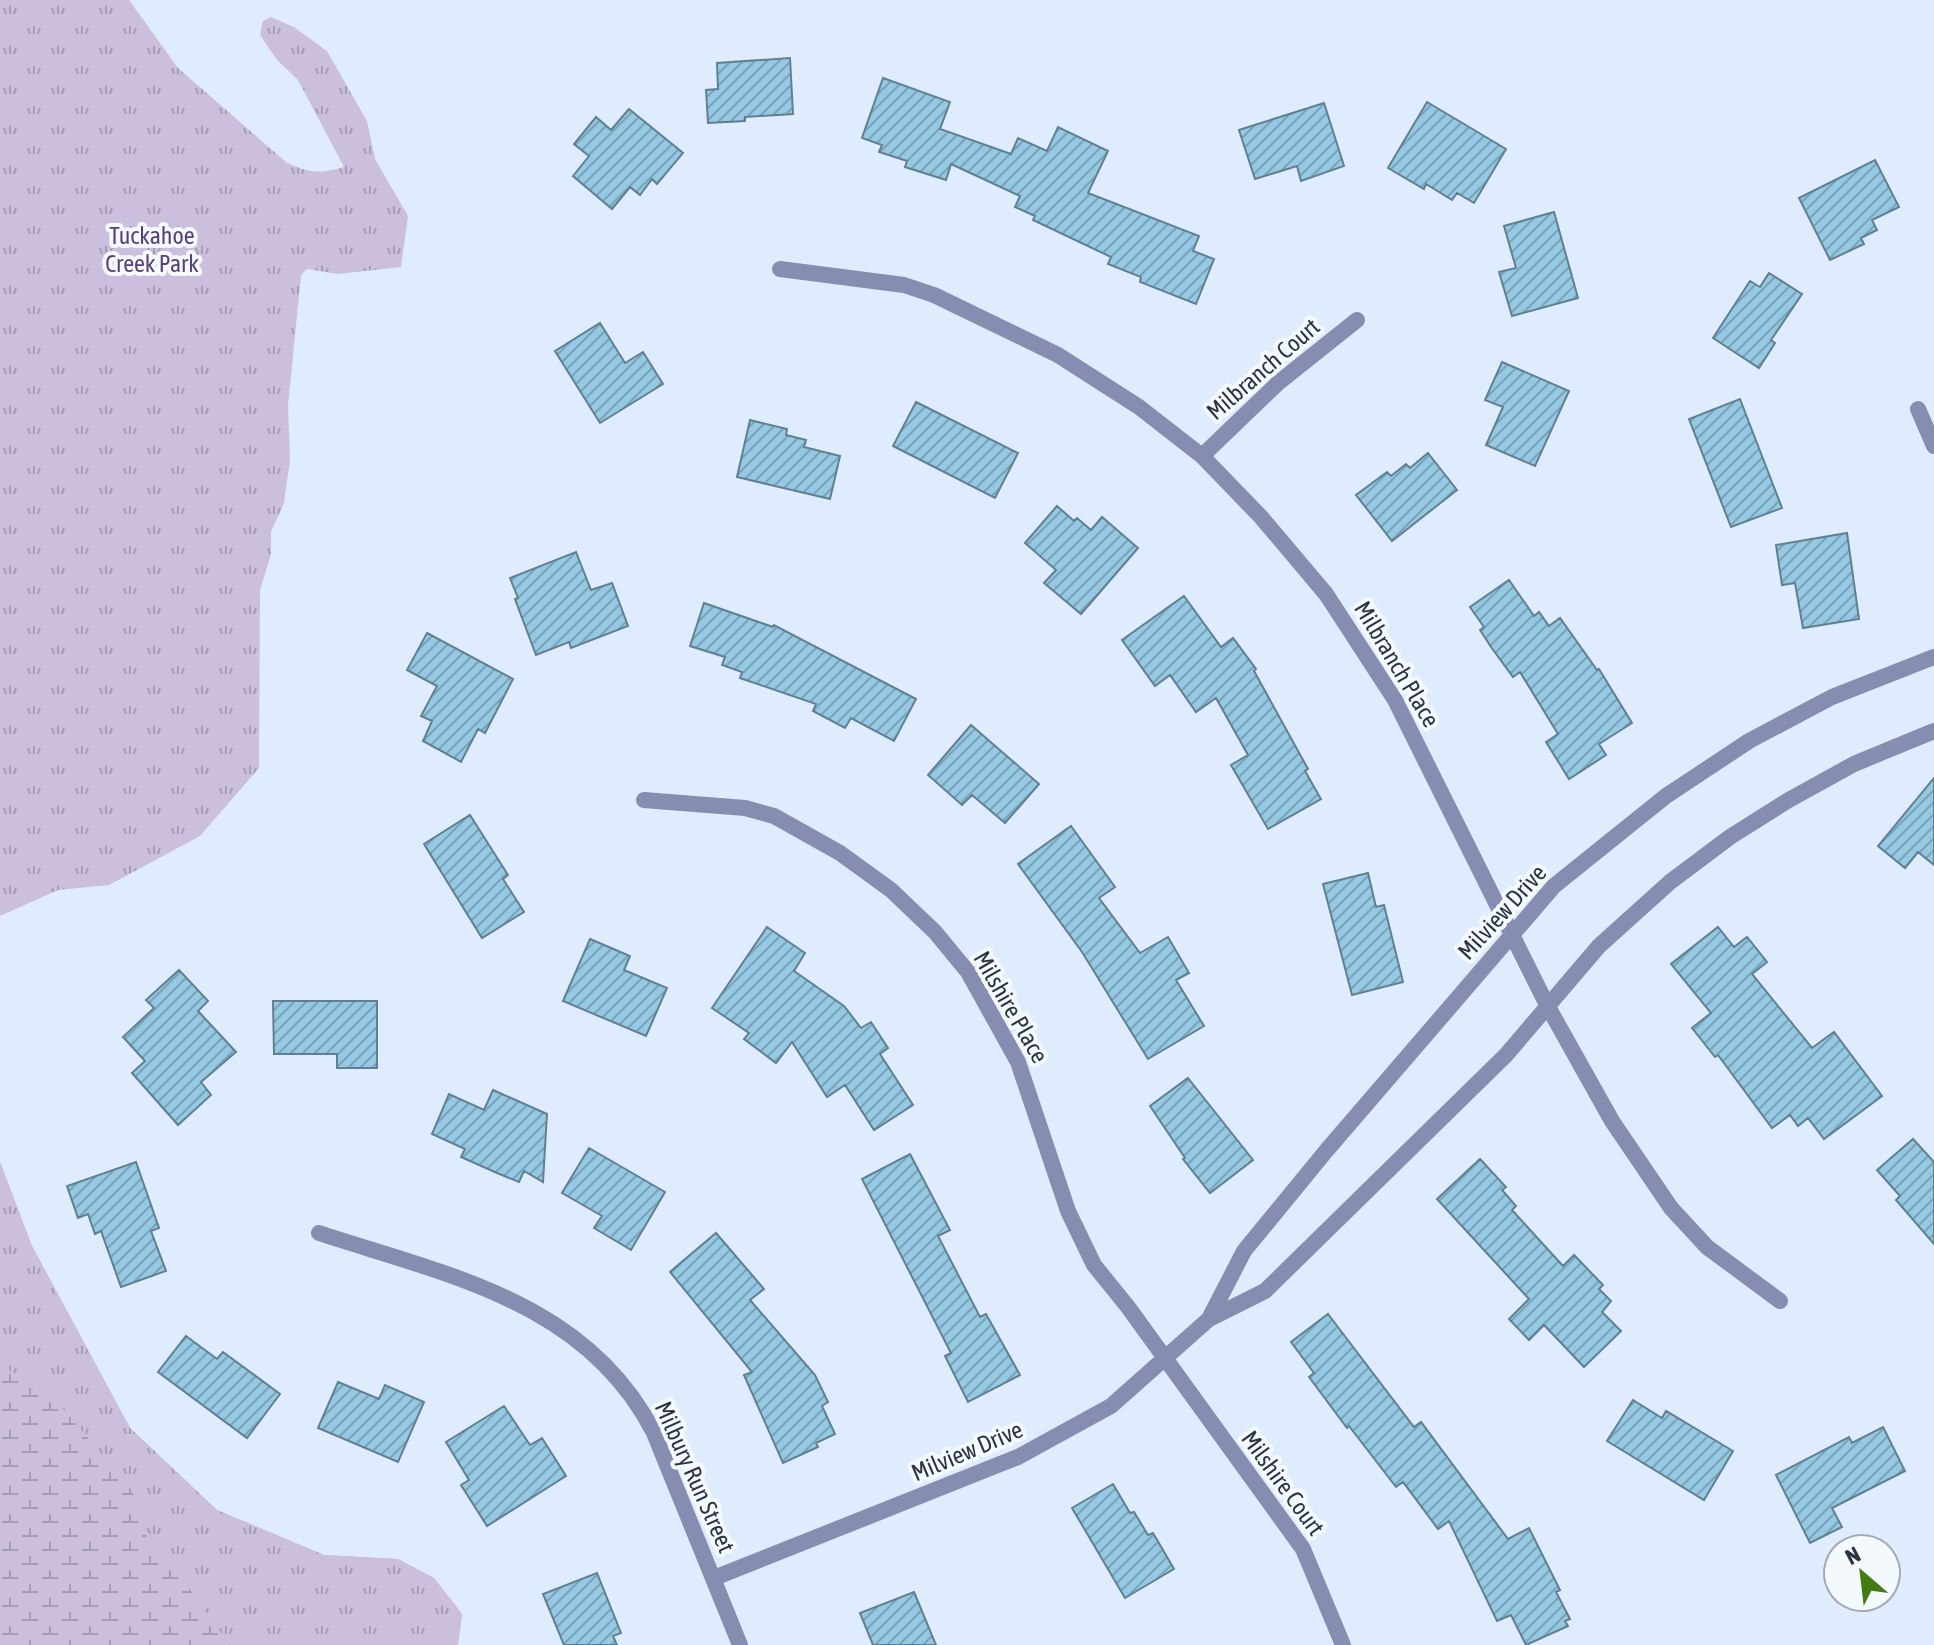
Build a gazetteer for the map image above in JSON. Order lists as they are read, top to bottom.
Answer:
{
  "streets": {
    "street": [
      "Milbranch Court",
      "Milbranch Place",
      "Milview Drive",
      "Milshire Place",
      "Milbury Run Street",
      "Milshire Court"
    ]
  },
  "crossings": [
    ["Milbranch Court", "Milbranch Place"],
    ["Milbranch Place", "Milview Drive"],
    ["Milview Drive", "Milshire Place"],
    ["Milview Drive", "Milbury Run Street"],
    ["Milview Drive", "Milshire Court"],
    ["Milshire Place", "Milshire Court"]
  ],
  "parks": ["Tuckahoe Creek Park"],
  "north": "top left"
}
